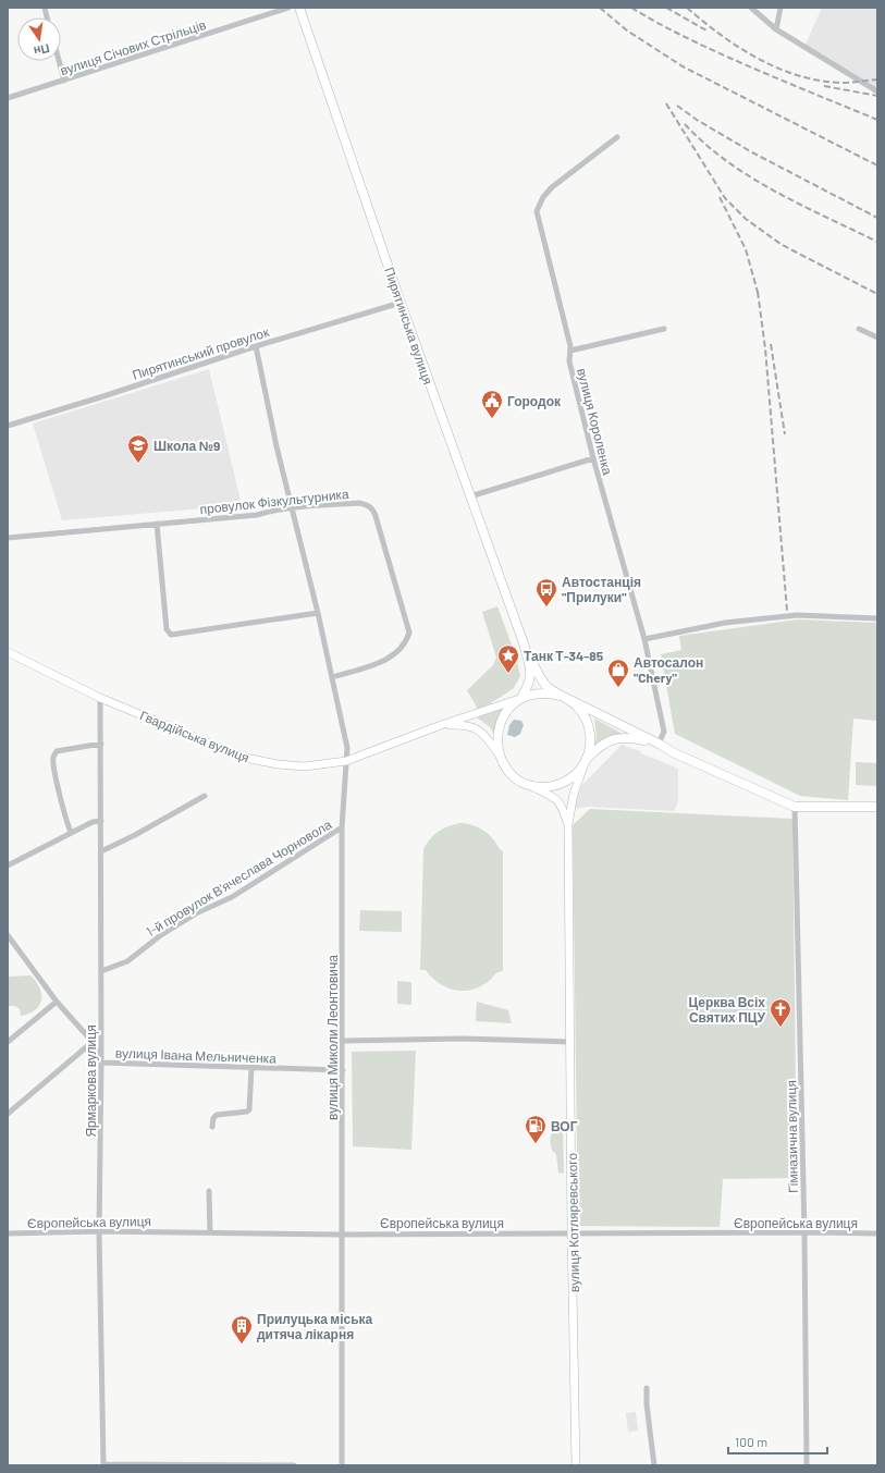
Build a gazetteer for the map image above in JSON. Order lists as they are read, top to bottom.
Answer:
{
  "streets": {
    "main road": ["Пирятинська вулиця", "Гвардійська вулиця", "вулиця Котляревського"],
    "street": [
      "вулиця Січових Стрільців",
      "Пирятинський провулок",
      "вулиця Короленка",
      "провулок Фізкультурника",
      "1-й провулок В'ячеслава Чорновола",
      "вулиця Миколи Леонтовича",
      "вулиця Івана Мельниченка",
      "Ярмаркова вулиця",
      "Гімназична вулиця",
      "Європейська вулиця"
    ]
  },
  "crossings": [
    ["Пирятинська вулиця", "Пирятинський провулок"],
    ["Пирятинський провулок", "вулиця Миколи Леонтовича"],
    ["провулок Фізкультурника", "вулиця Миколи Леонтовича"],
    ["Гвардійська вулиця", "вулиця Миколи Леонтовича"],
    ["Гвардійська вулиця", "Ярмаркова вулиця"],
    ["1-й провулок В'ячеслава Чорновола", "вулиця Миколи Леонтовича"],
    ["1-й провулок В'ячеслава Чорновола", "Ярмаркова вулиця"],
    ["вулиця Миколи Леонтовича", "вулиця Івана Мельниченка"],
    ["вулиця Миколи Леонтовича", "Європейська вулиця"],
    ["вулиця Івана Мельниченка", "Ярмаркова вулиця"],
    ["Ярмаркова вулиця", "Європейська вулиця"],
    ["Гімназична вулиця", "Європейська вулиця"],
    ["Європейська вулиця", "вулиця Котляревського"]
  ],
  "places": {
    "public building": ["Городок"],
    "school or university": ["Школа №9"],
    "bus stop": ["Автостанція \"Прилуки\""],
    "place": ["Танк Т-34-85"],
    "shop": ["Автосалон \"Chery\""],
    "church": ["Церква Всіх Святих ПЦУ"],
    "fuel station": ["ВОГ"],
    "building": ["Прилуцька міська дитяча лікарня"]
  },
  "scale_bar": "100 m",
  "north": "bottom"
}
